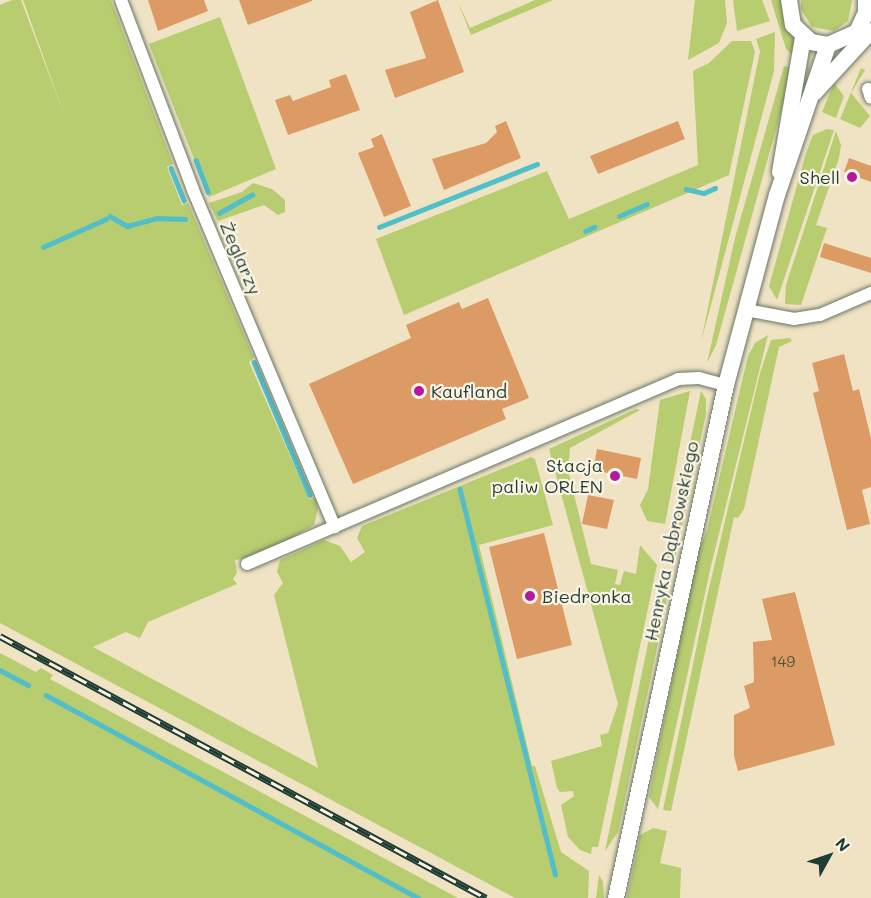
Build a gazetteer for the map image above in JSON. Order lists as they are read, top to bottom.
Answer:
{
  "streets": {
    "main road": ["Henryka Dąbrowskiego"],
    "street": ["Żeglarzy"]
  },
  "places": [
    "Shell",
    "Kaufland",
    "Stacja paliw ORLEN",
    "Biedronka"
  ],
  "house_numbers": ["149"],
  "north": "top right"
}
